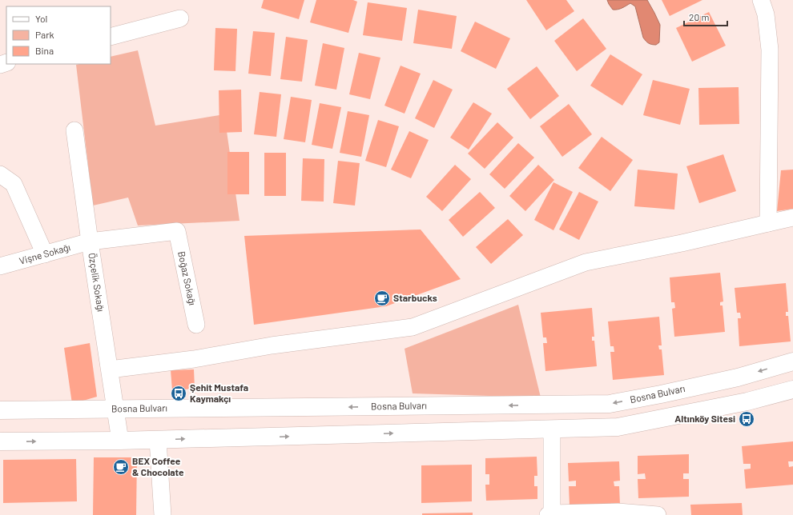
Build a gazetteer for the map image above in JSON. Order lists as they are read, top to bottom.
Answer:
{
  "streets": {
    "main road": ["Bosna Bulvarı"],
    "street": ["Vişne Sokağı", "Boğaz Sokağı", "Özçelik Sokağı"]
  },
  "crossings": [
    ["Vişne Sokağı", "Özçelik Sokağı"],
    ["Boğaz Sokağı", "Özçelik Sokağı"],
    ["Özçelik Sokağı", "Bosna Bulvarı"]
  ],
  "places": {
    "cafe": ["Starbucks", "BEX Coffee & Chocolate"],
    "bus stop": ["Şehit Mustafa Kaymakçı", "Altınköy Sitesi"]
  },
  "legend": ["Yol", "Park", "Bina"],
  "scale_bar": "20 m"
}
